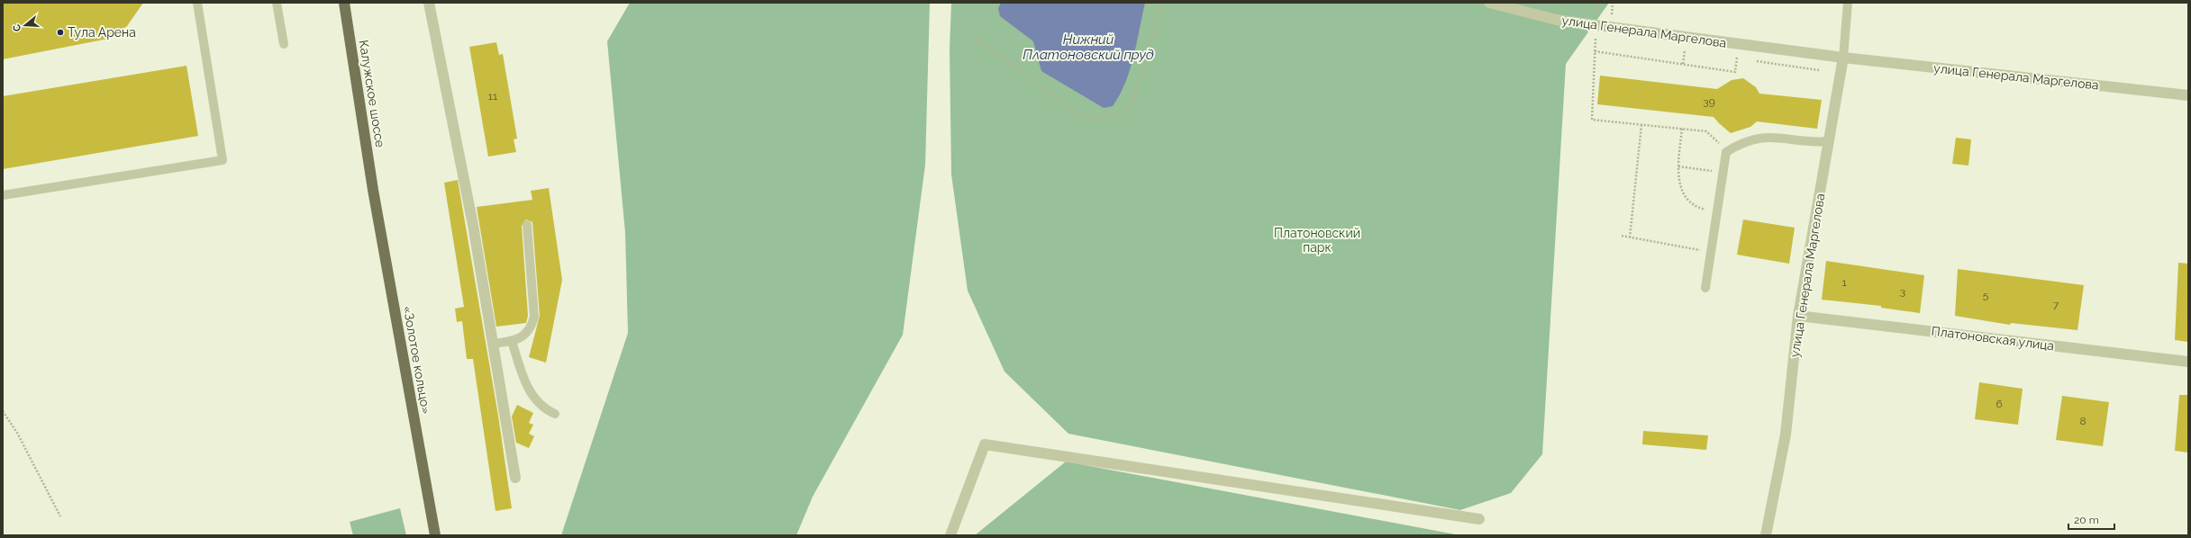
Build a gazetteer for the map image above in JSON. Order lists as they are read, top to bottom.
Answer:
{
  "streets": {
    "main road": ["Калужское шоссе", "«Золотое кольцо»"],
    "street": ["улица Генерала Маргелова", "Платоновская улица"]
  },
  "crossings": [
    ["улица Генерала Маргелова", "Платоновская улица"],
    ["Калужское шоссе", "«Золотое кольцо»"]
  ],
  "water": ["Нижний Платоновский пруд"],
  "parks": ["Платоновский парк"],
  "places": ["Тула Арена"],
  "house_numbers": [
    "11",
    "39",
    "1",
    "3",
    "5",
    "7",
    "6",
    "8"
  ],
  "scale_bar": "20 m",
  "north": "left"
}
